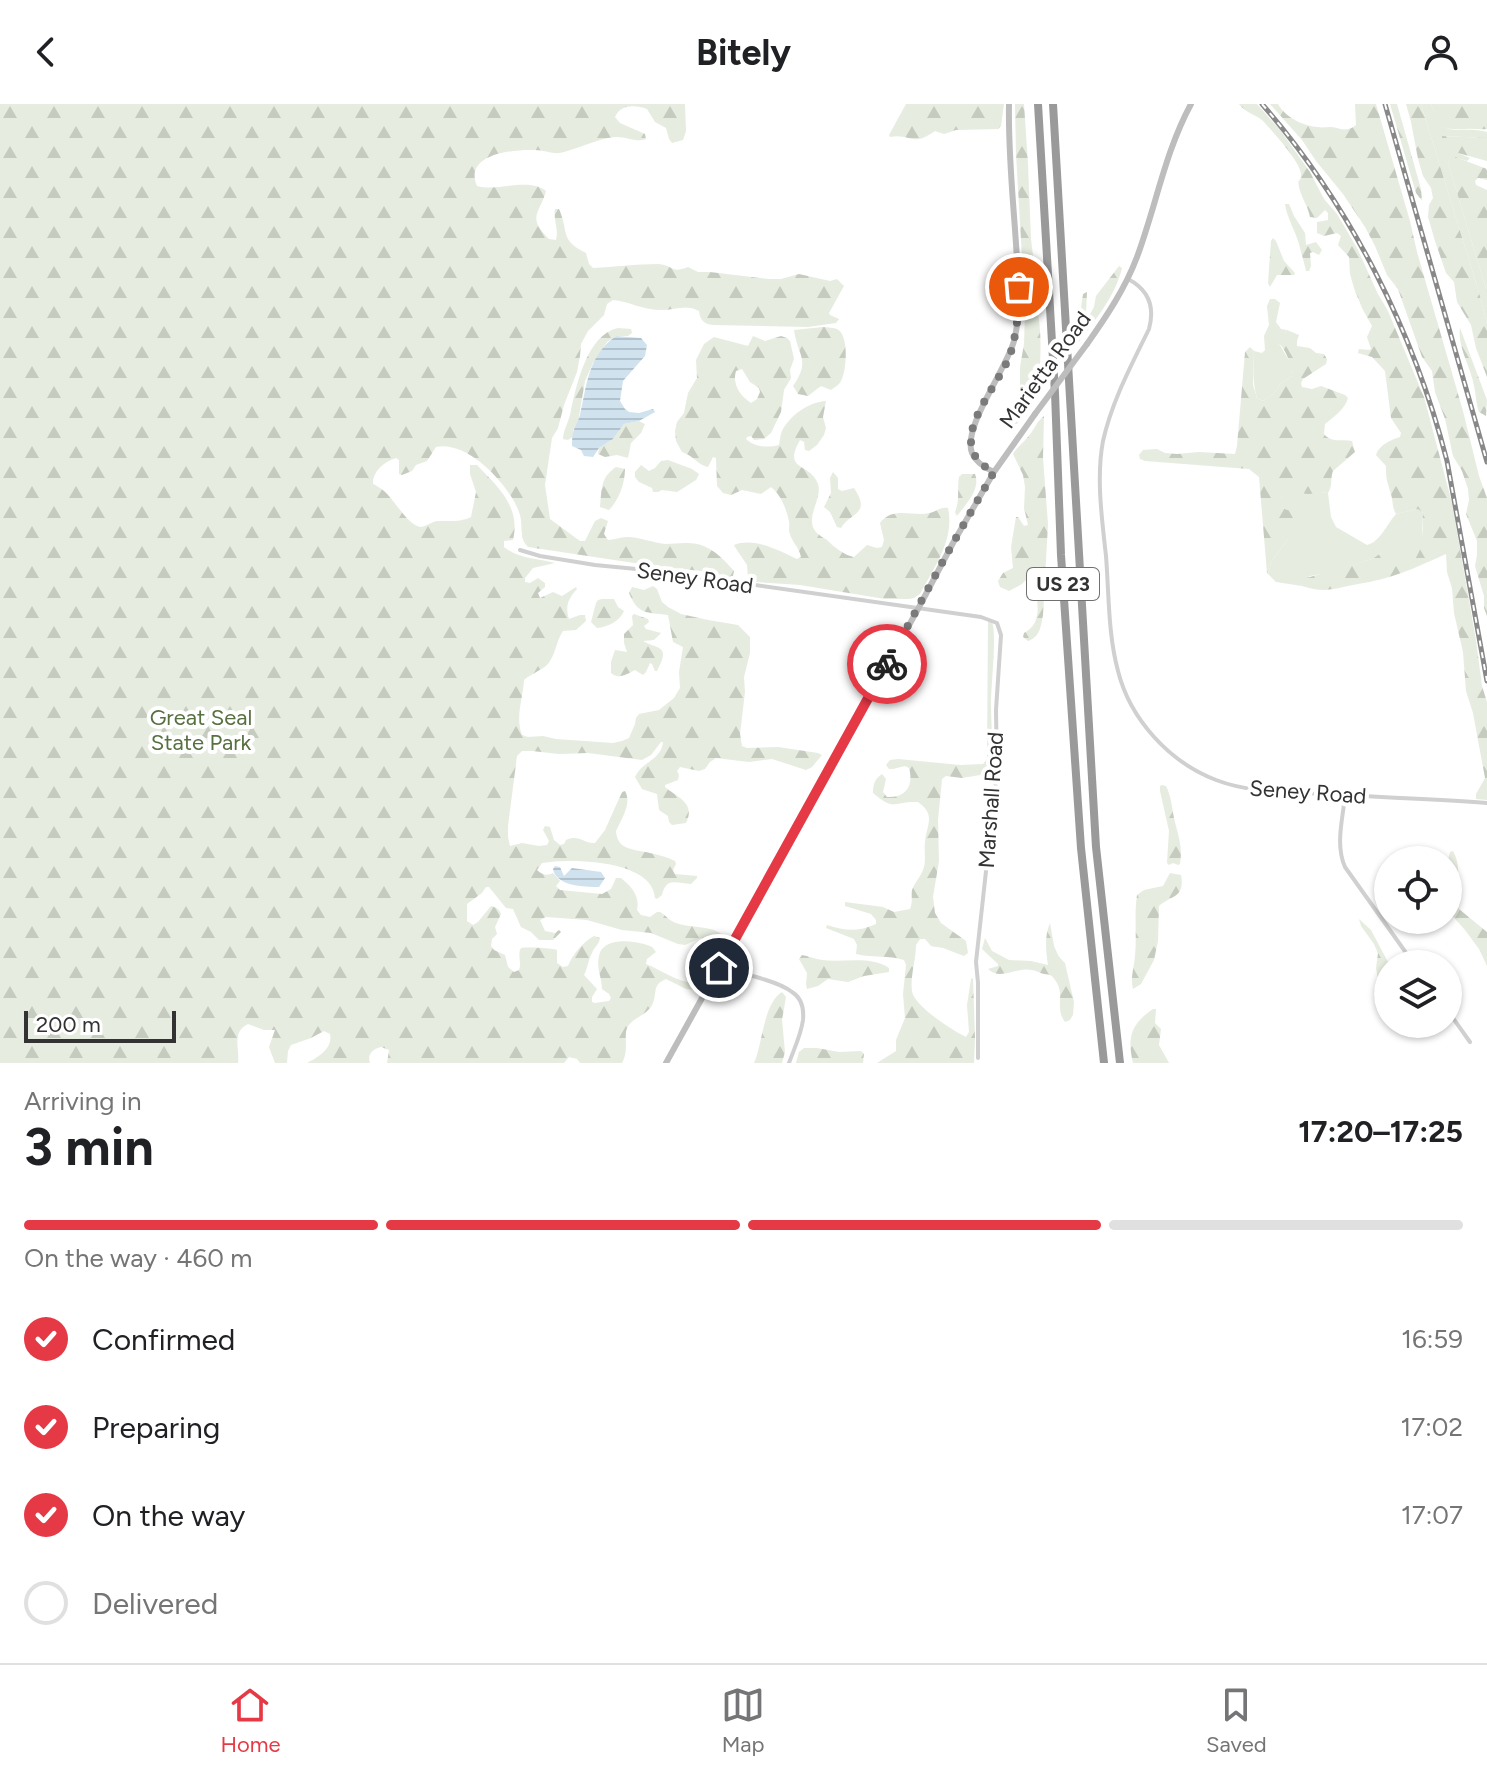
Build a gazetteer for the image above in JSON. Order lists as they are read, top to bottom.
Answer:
{
  "streets": {
    "highway": ["US 23"],
    "street": ["Marietta Road", "Seney Road", "Marshall Road"]
  },
  "crossings": [
    ["Marietta Road", "Seney Road"],
    ["Marietta Road", "Marshall Road"],
    ["Seney Road", "Marshall Road"]
  ],
  "parks": ["Great Seal State Park"],
  "scale_bar": "200 m",
  "page": {
    "header": "Bitely",
    "scale": "200 m",
    "heading": ["3 min", "Arriving in", "17:20–17:25"],
    "bar": "On the way · 460 m",
    "list": [
      ["Confirmed", "16:59"],
      ["Preparing", "17:02"],
      ["On the way", "17:07"],
      "Delivered"
    ],
    "tabs": ["Home", "Map", "Saved"]
  }
}
